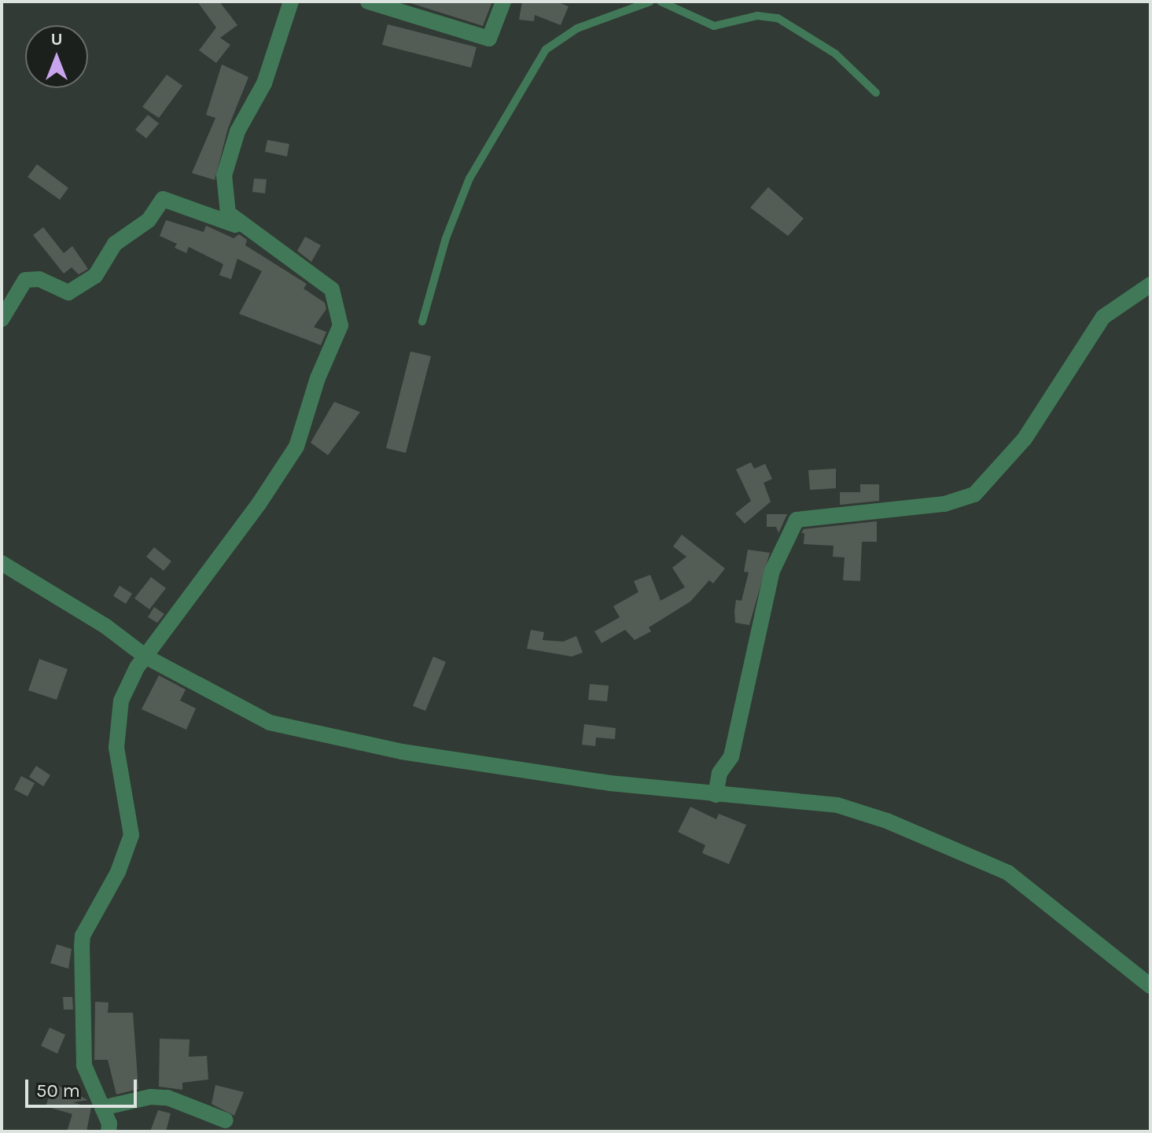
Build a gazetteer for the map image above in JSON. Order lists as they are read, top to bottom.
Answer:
{
  "scale_bar": "50 m",
  "north": "top"
}
